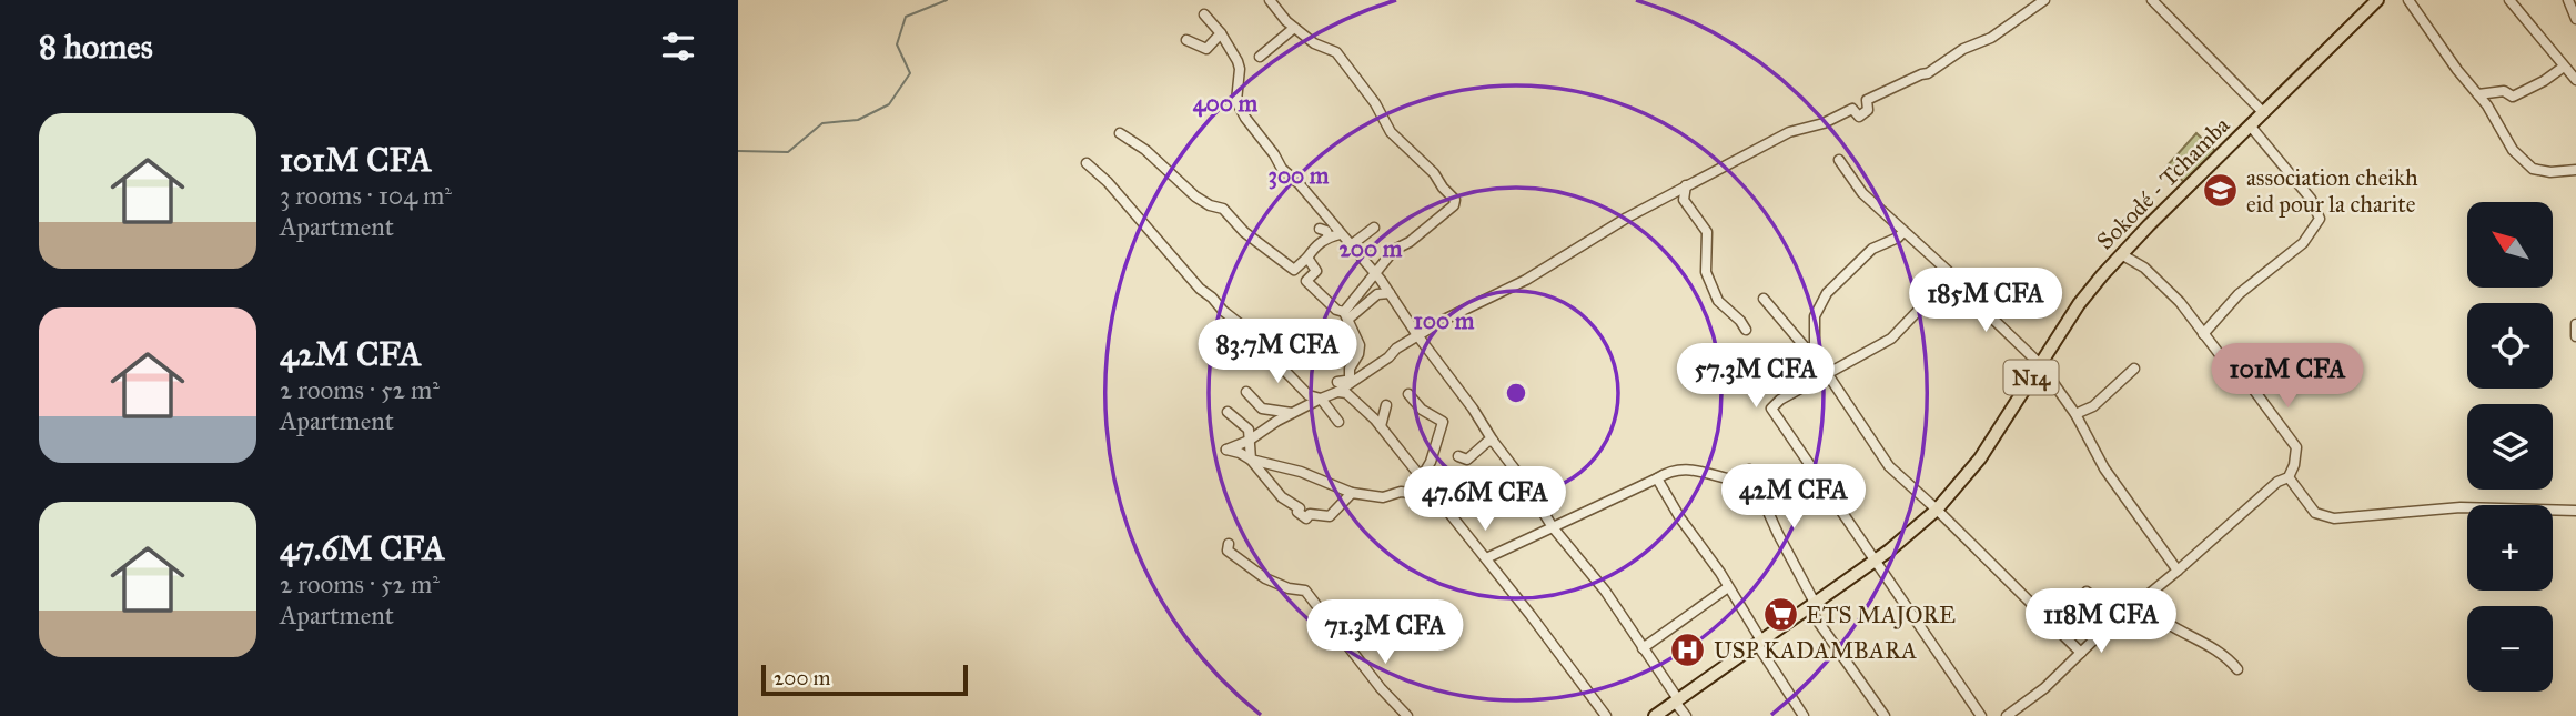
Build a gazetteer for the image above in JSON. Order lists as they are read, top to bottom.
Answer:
{
  "streets": {
    "main road": ["Sokodé - Tchamba", "N14"]
  },
  "places": {
    "school or university": ["association cheikh eid pour la charite"],
    "supermarket": ["ETS MAJORE"],
    "hospital": ["USP KADAMBARA"]
  },
  "scale_bar": "200 m",
  "north": "top left",
  "page": {
    "heading": "8 homes",
    "list": [
      {
        "name": "101M CFA",
        "note": "3 rooms · 104 m² · Apartment"
      },
      {
        "name": "42M CFA",
        "note": "2 rooms · 52 m² · Apartment"
      },
      {
        "name": "47.6M CFA",
        "note": "2 rooms · 52 m² · Apartment"
      }
    ],
    "map_buttons": ["+", "−"],
    "price": [
      "185M CFA",
      "83.7M CFA",
      "57.3M CFA",
      "101M CFA",
      "42M CFA",
      "47.6M CFA",
      "118M CFA",
      "71.3M CFA"
    ],
    "scale": "200 m"
  },
  "rings": [
    "400 m",
    "300 m",
    "200 m",
    "100 m"
  ]
}
